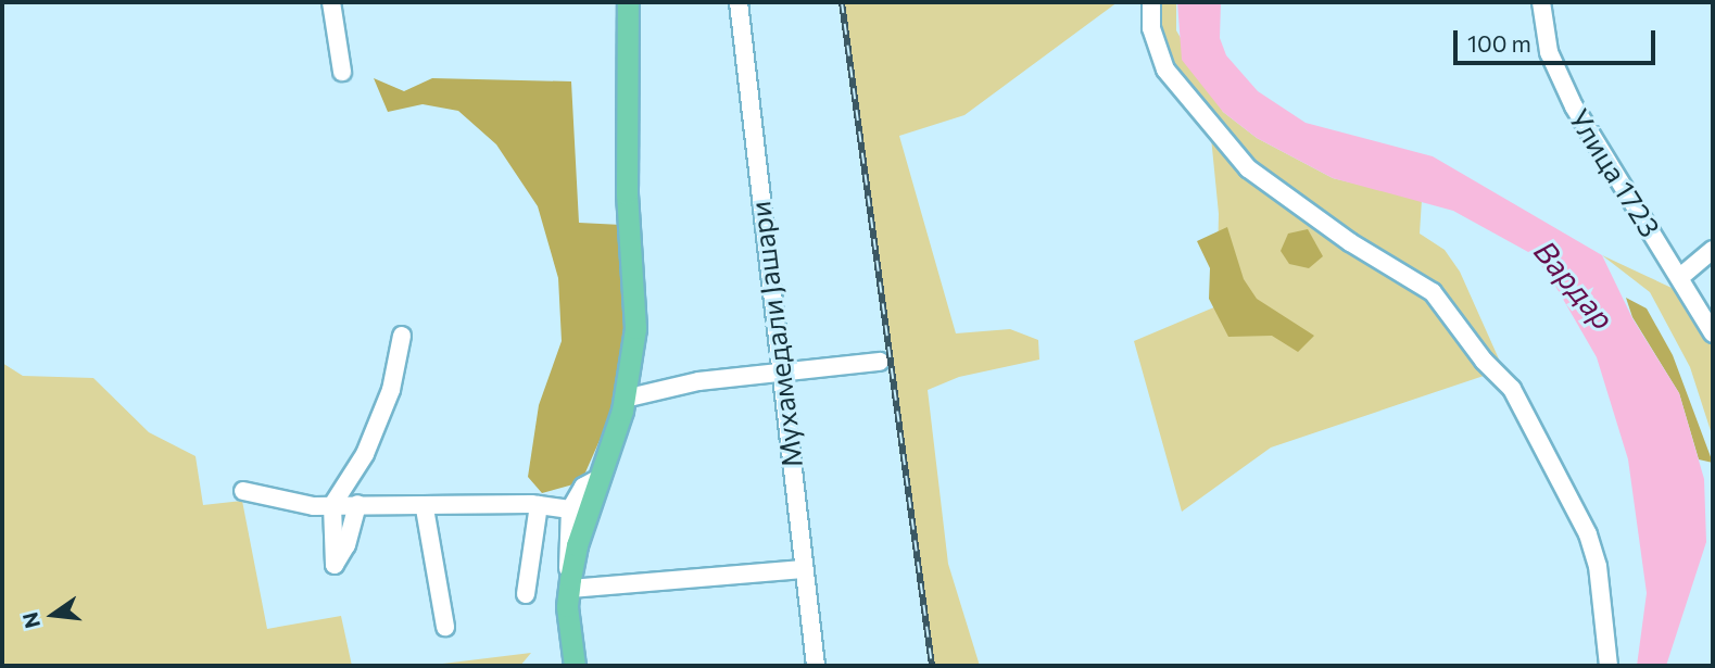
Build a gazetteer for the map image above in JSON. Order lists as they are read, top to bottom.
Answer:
{
  "streets": {
    "street": ["Улица 1723", "Мухамедали Јашари"]
  },
  "water": ["Вардар"],
  "scale_bar": "100 m",
  "north": "left"
}
